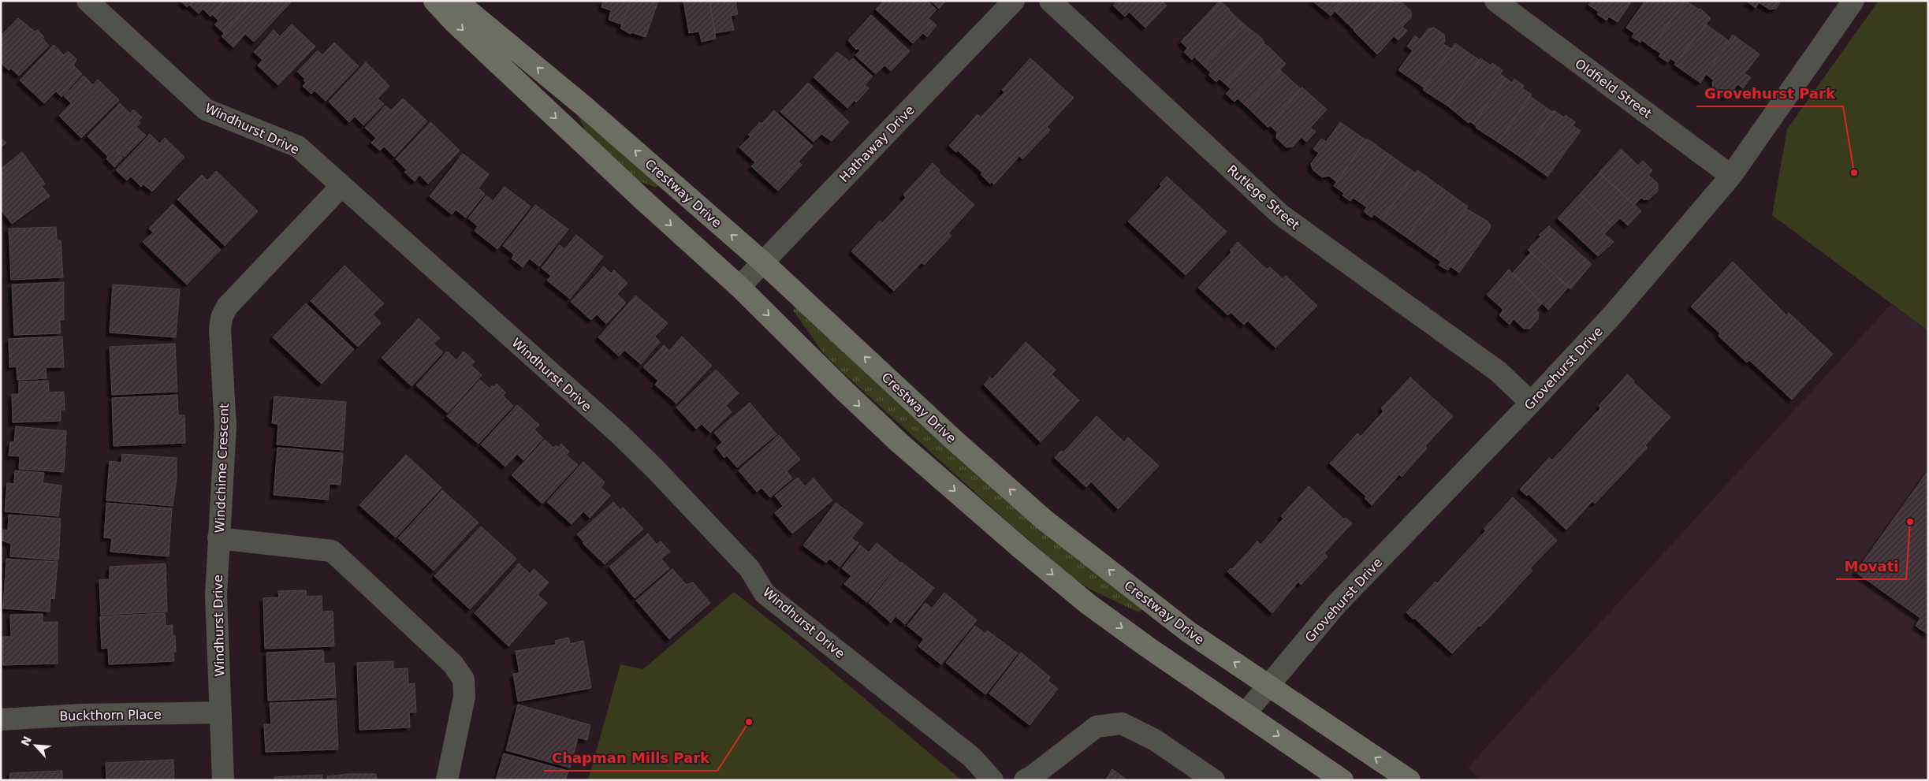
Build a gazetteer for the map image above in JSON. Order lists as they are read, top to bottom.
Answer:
{
  "streets": {
    "street": [
      "Oldfield Street",
      "Windhurst Drive",
      "Hathaway Drive",
      "Crestway Drive",
      "Rutlege Street",
      "Grovehurst Drive",
      "Windchime Crescent",
      "Buckthorn Place"
    ]
  },
  "crossings": [
    ["Oldfield Street", "Grovehurst Drive"],
    ["Windhurst Drive", "Windchime Crescent"],
    ["Windhurst Drive", "Buckthorn Place"],
    ["Hathaway Drive", "Crestway Drive"],
    ["Crestway Drive", "Grovehurst Drive"],
    ["Rutlege Street", "Grovehurst Drive"]
  ],
  "places": ["Grovehurst Park", "Movati", "Chapman Mills Park"],
  "north": "top left"
}
